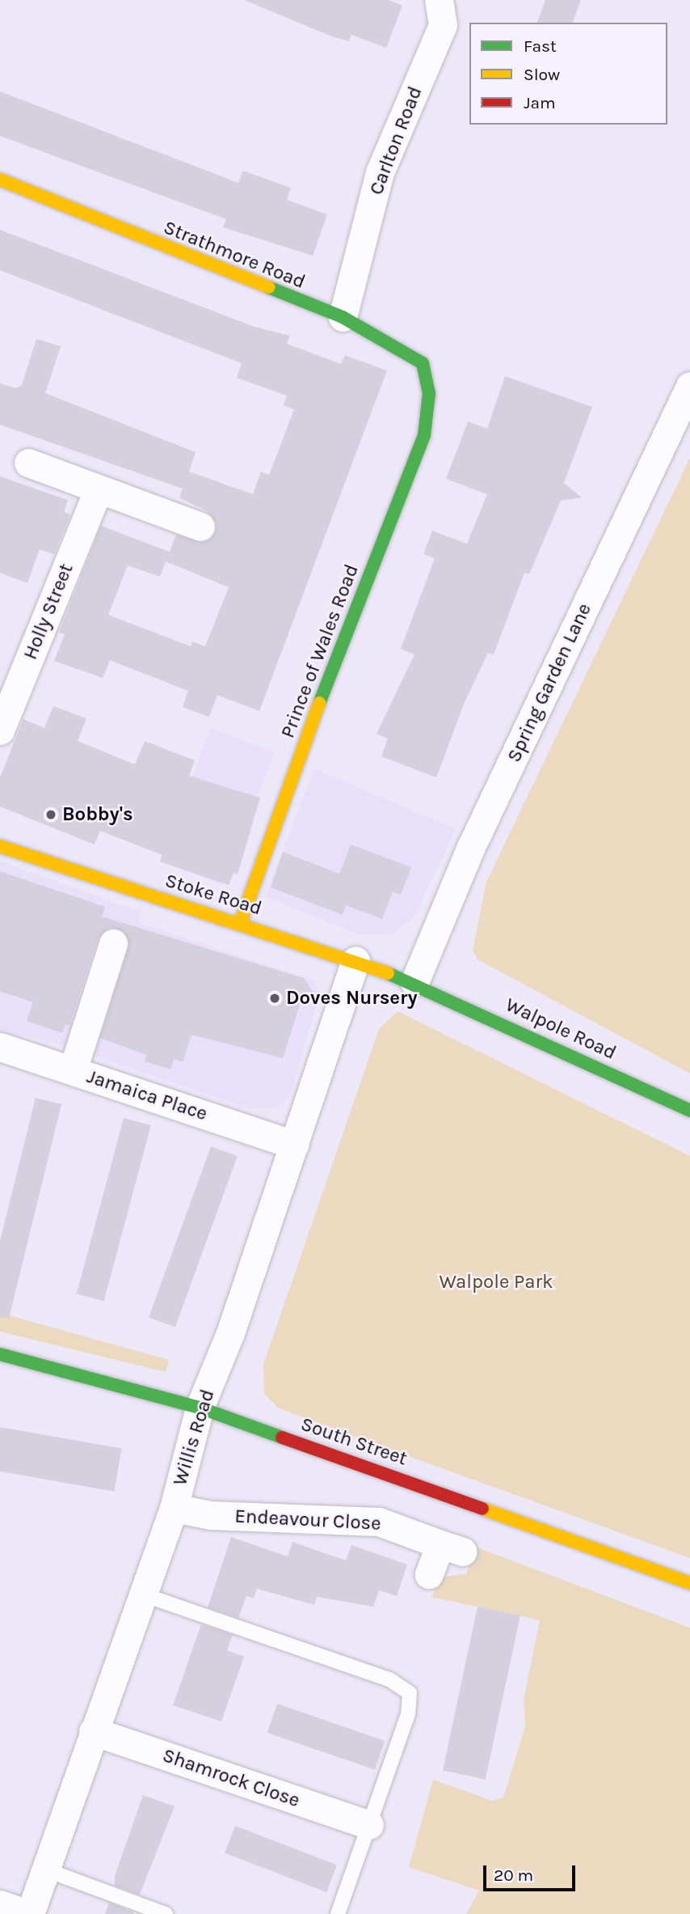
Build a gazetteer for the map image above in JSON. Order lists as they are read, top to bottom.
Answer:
{
  "streets": {
    "street": [
      "Carlton Road",
      "Strathmore Road",
      "Holly Street",
      "Prince of Wales Road",
      "Spring Garden Lane",
      "Stoke Road",
      "Walpole Road",
      "Jamaica Place",
      "Willis Road",
      "South Street",
      "Endeavour Close",
      "Shamrock Close"
    ]
  },
  "crossings": [
    ["Carlton Road", "Strathmore Road"],
    ["Strathmore Road", "Prince of Wales Road"],
    ["Prince of Wales Road", "Stoke Road"],
    ["Spring Garden Lane", "Stoke Road"],
    ["Spring Garden Lane", "Walpole Road"],
    ["Stoke Road", "Walpole Road"],
    ["Stoke Road", "Willis Road"],
    ["Jamaica Place", "Willis Road"],
    ["Willis Road", "South Street"],
    ["Willis Road", "Endeavour Close"],
    ["Willis Road", "Shamrock Close"]
  ],
  "parks": ["Walpole Park"],
  "places": ["Bobby's", "Doves Nursery"],
  "legend": ["Fast", "Slow", "Jam"],
  "scale_bar": "20 m"
}
